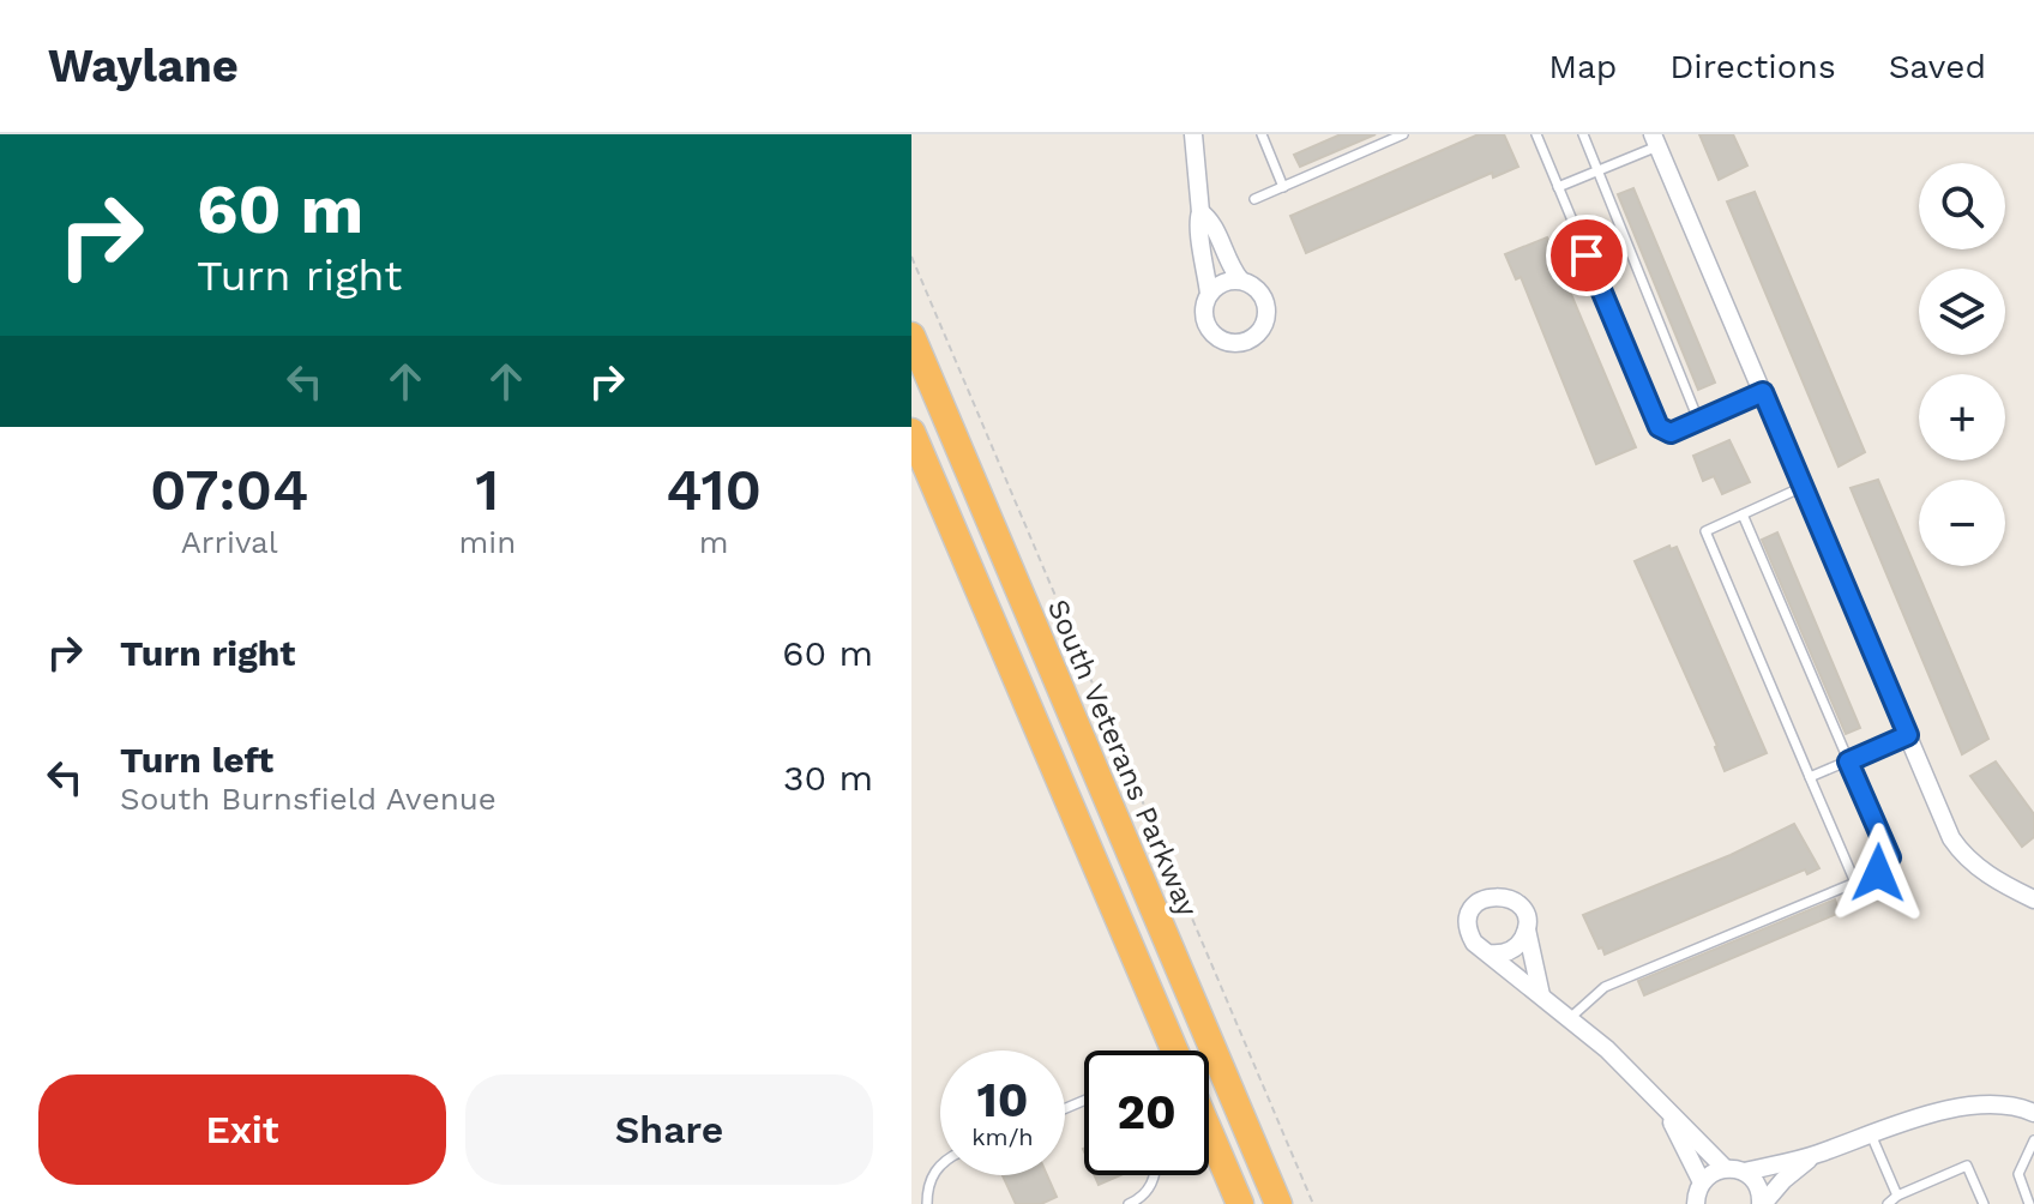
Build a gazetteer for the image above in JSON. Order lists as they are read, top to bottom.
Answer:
{
  "streets": {
    "highway": ["South Veterans Parkway"]
  },
  "page": {
    "header": "Waylane",
    "nav": ["Map", "Directions", "Saved"],
    "turn": ["60 m", "Turn right"],
    "map_buttons": ["+", "−"],
    "eta": [
      "07:04",
      "Arrival",
      "1",
      "min",
      "410",
      "m"
    ],
    "list": [
      {
        "name": "Turn right",
        "value": "60 m"
      },
      {
        "name": "Turn left",
        "note": "South Burnsfield Avenue",
        "value": "30 m"
      }
    ],
    "speed": "10 km/h",
    "limit": "20",
    "buttons": ["Exit", "Share"]
  }
}
